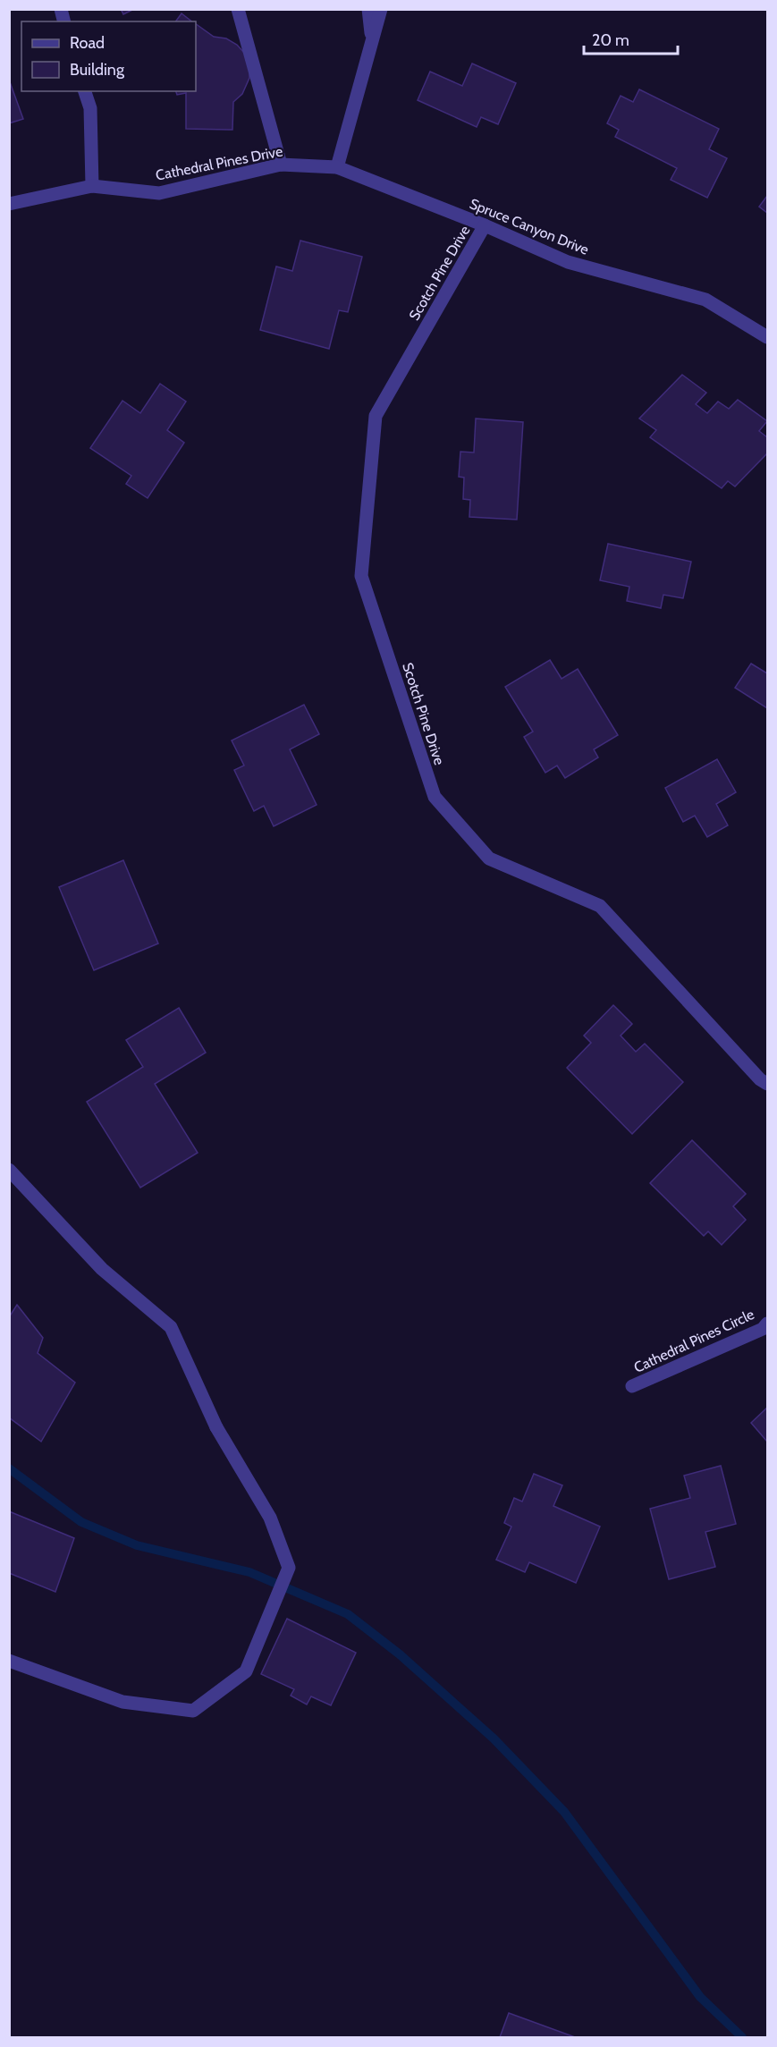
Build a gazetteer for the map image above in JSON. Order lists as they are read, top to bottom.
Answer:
{
  "streets": {
    "street": [
      "Cathedral Pines Drive",
      "Spruce Canyon Drive",
      "Scotch Pine Drive",
      "Cathedral Pines Circle"
    ]
  },
  "crossings": [
    ["Cathedral Pines Drive", "Spruce Canyon Drive"],
    ["Spruce Canyon Drive", "Scotch Pine Drive"]
  ],
  "legend": ["Road", "Building"],
  "scale_bar": "20 m"
}
